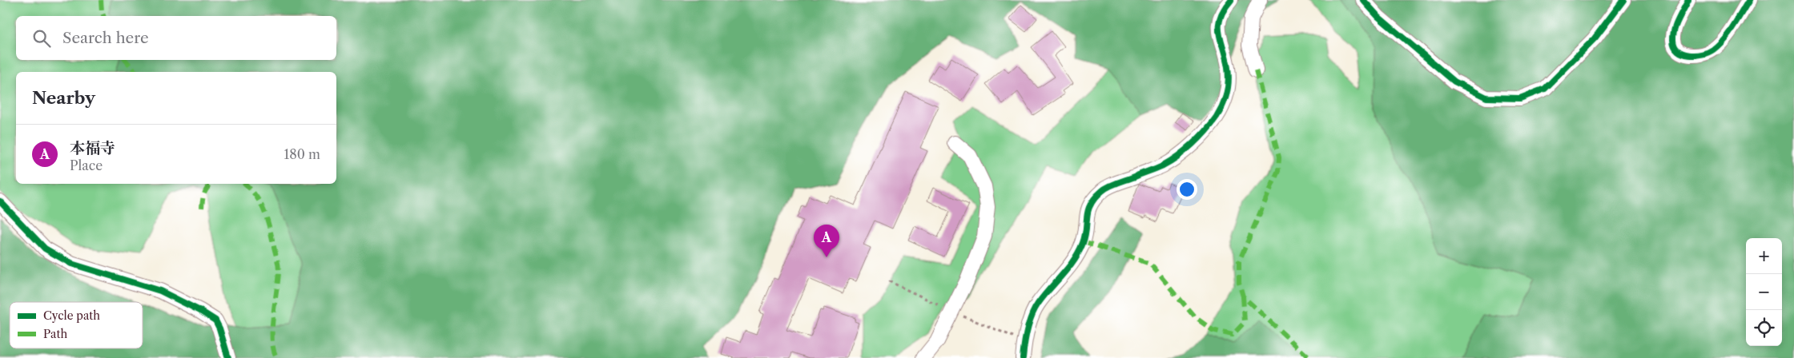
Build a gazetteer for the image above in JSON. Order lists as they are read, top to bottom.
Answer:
{
  "legend": ["Cycle path", "Path"],
  "page": {
    "search": "Search here",
    "heading": "Nearby",
    "list": [
      {
        "mark": "A",
        "name": "本福寺",
        "note": "Place",
        "value": "180 m"
      }
    ],
    "pins": "A",
    "map_buttons": ["+", "−"]
  }
}
